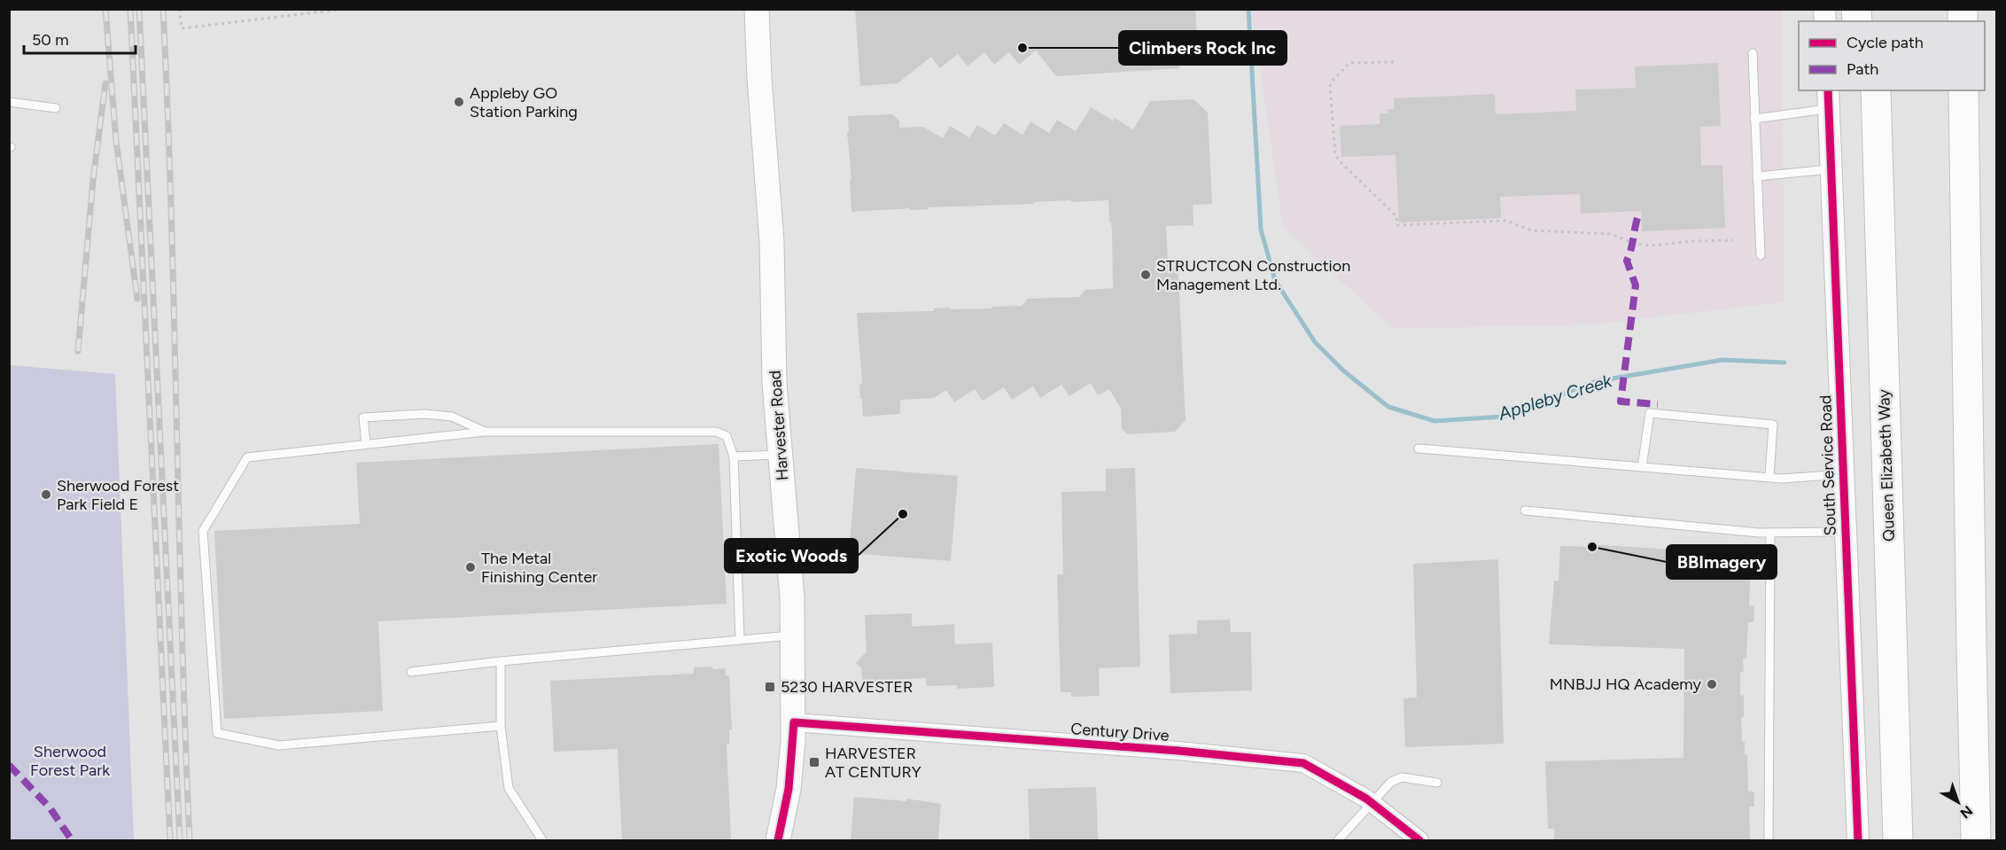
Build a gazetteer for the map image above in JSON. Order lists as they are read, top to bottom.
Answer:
{
  "streets": {
    "highway": ["Queen Elizabeth Way"],
    "main road": ["Harvester Road"],
    "street": ["South Service Road", "Century Drive"]
  },
  "crossings": [
    ["Harvester Road", "Century Drive"]
  ],
  "water": ["Appleby Creek"],
  "parks": ["Sherwood Forest Park"],
  "places": {
    "other": [
      "Climbers Rock Inc",
      "Appleby GO Station Parking",
      "STRUCTCON Construction Management Ltd.",
      "Sherwood Forest Park Field E",
      "Exotic Woods",
      "BBImagery",
      "The Metal Finishing Center",
      "MNBJJ HQ Academy"
    ],
    "transit": ["5230 HARVESTER", "HARVESTER AT CENTURY"]
  },
  "legend": ["Cycle path", "Path"],
  "scale_bar": "50 m",
  "north": "bottom right"
}
